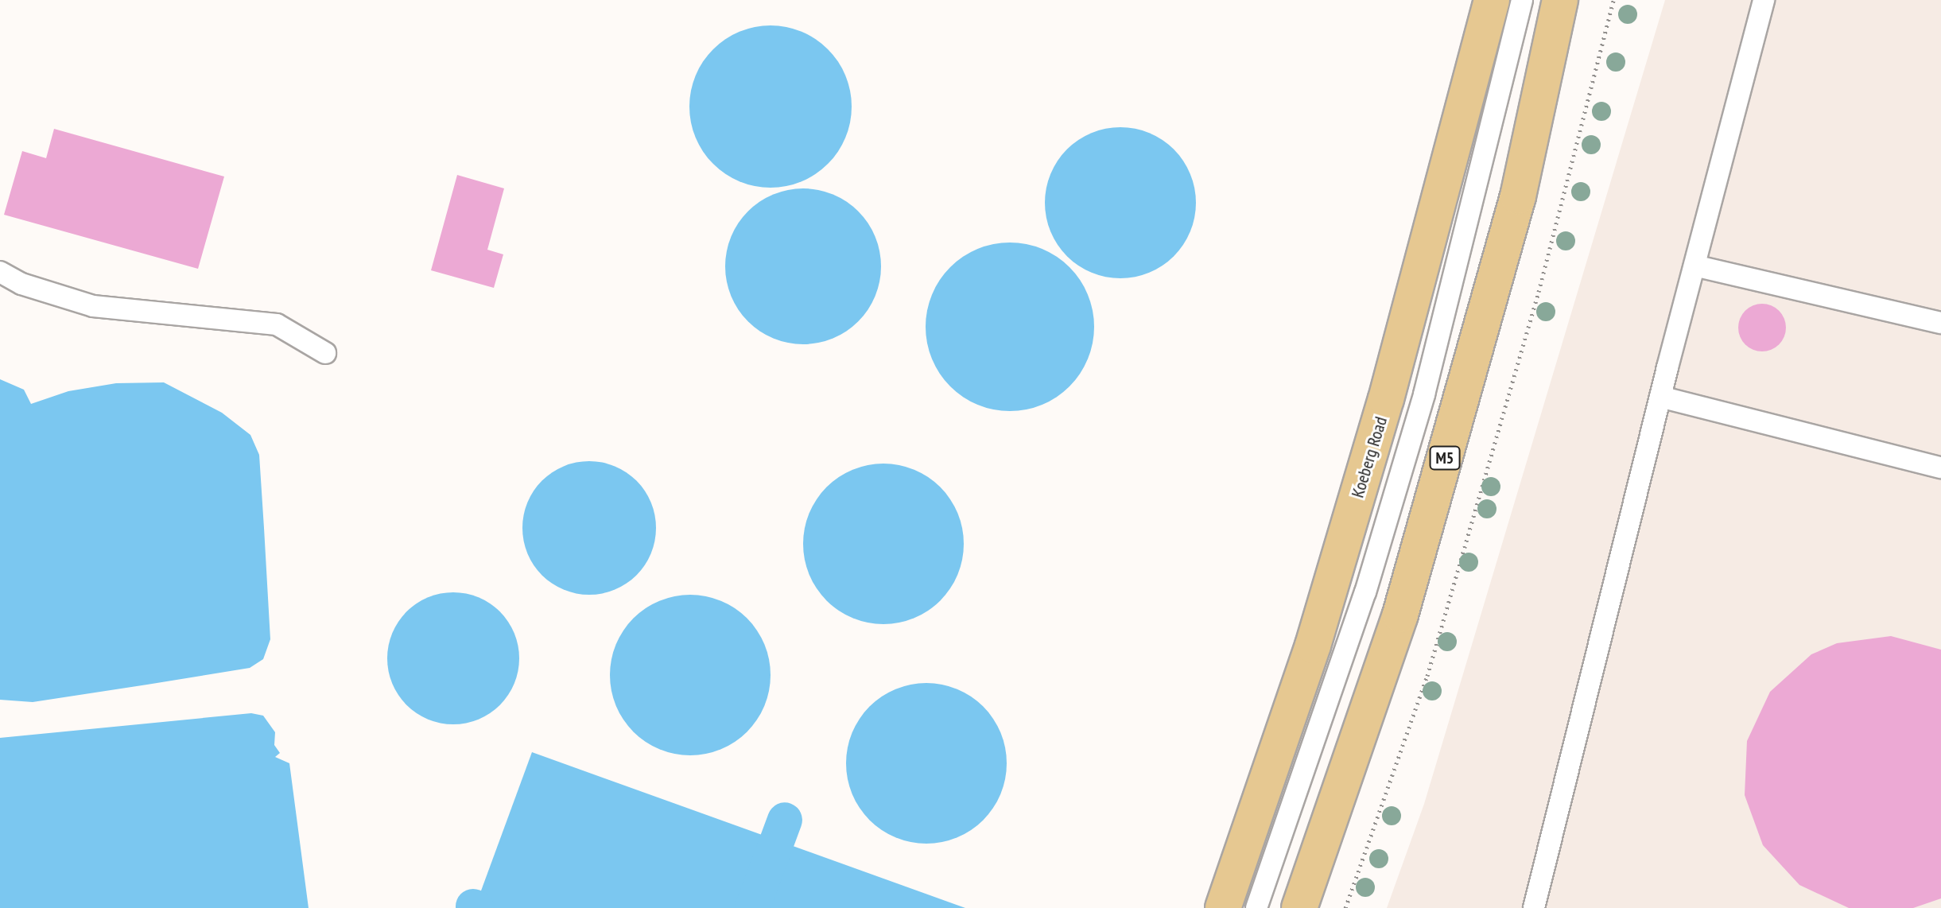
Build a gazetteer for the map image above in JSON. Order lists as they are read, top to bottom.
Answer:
{
  "streets": {
    "main road": ["Koeberg Road", "M5"]
  }
}
